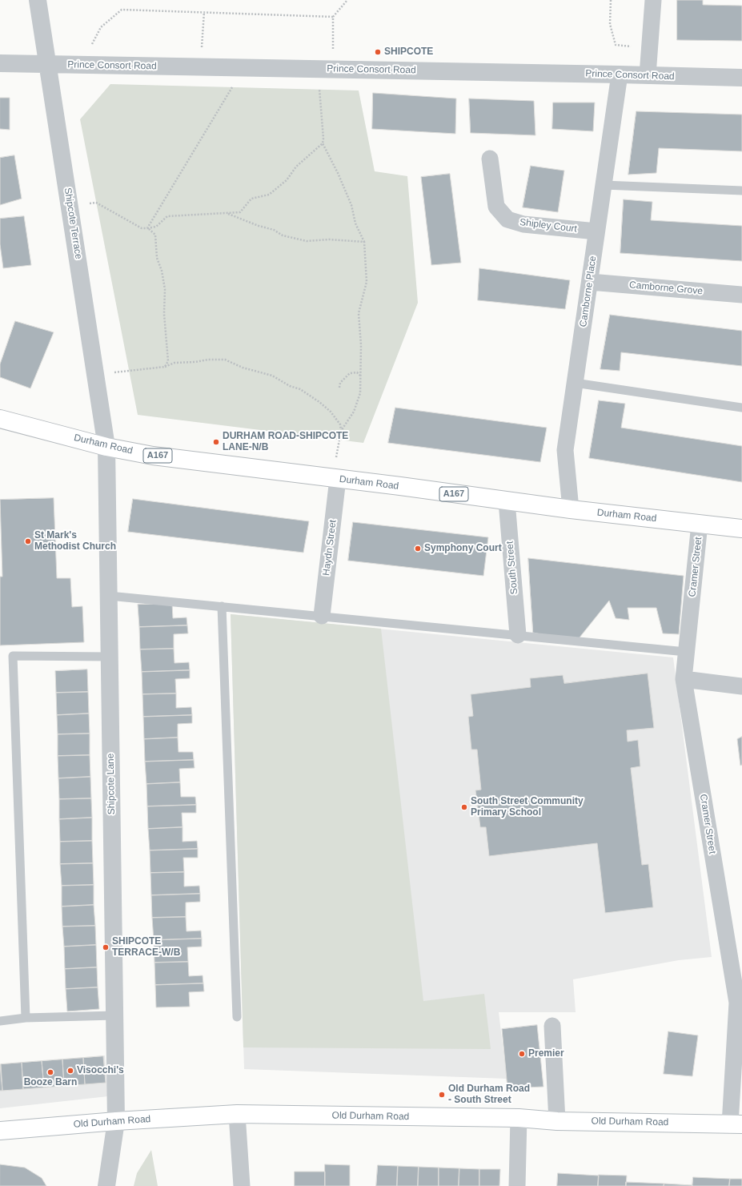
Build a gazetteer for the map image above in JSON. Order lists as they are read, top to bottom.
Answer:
{
  "streets": {
    "main road": ["Durham Road", "A167", "Old Durham Road"],
    "street": [
      "Prince Consort Road",
      "Shipcote Terrace",
      "Shipley Court",
      "Camborne Grove",
      "Camborne Place",
      "Haydn Street",
      "Cramer Street",
      "South Street",
      "Shipcote Lane"
    ]
  },
  "crossings": [
    ["Prince Consort Road", "Shipcote Terrace"],
    ["Prince Consort Road", "Camborne Place"],
    ["Shipcote Terrace", "Durham Road"],
    ["Shipcote Terrace", "Shipcote Lane"],
    ["Shipley Court", "Camborne Place"],
    ["Camborne Grove", "Camborne Place"],
    ["Camborne Place", "Durham Road"],
    ["Durham Road", "Haydn Street"],
    ["Durham Road", "Cramer Street"],
    ["Durham Road", "South Street"],
    ["Durham Road", "Shipcote Lane"],
    ["Cramer Street", "Old Durham Road"],
    ["Shipcote Lane", "Old Durham Road"]
  ],
  "places": [
    "SHIPCOTE",
    "DURHAM ROAD-SHIPCOTE LANE-N/B",
    "St Mark's Methodist Church",
    "Symphony Court",
    "South Street Community Primary School",
    "SHIPCOTE TERRACE-W/B",
    "Premier",
    "Visocchi's",
    "Booze Barn",
    "Old Durham Road - South Street"
  ]
}
